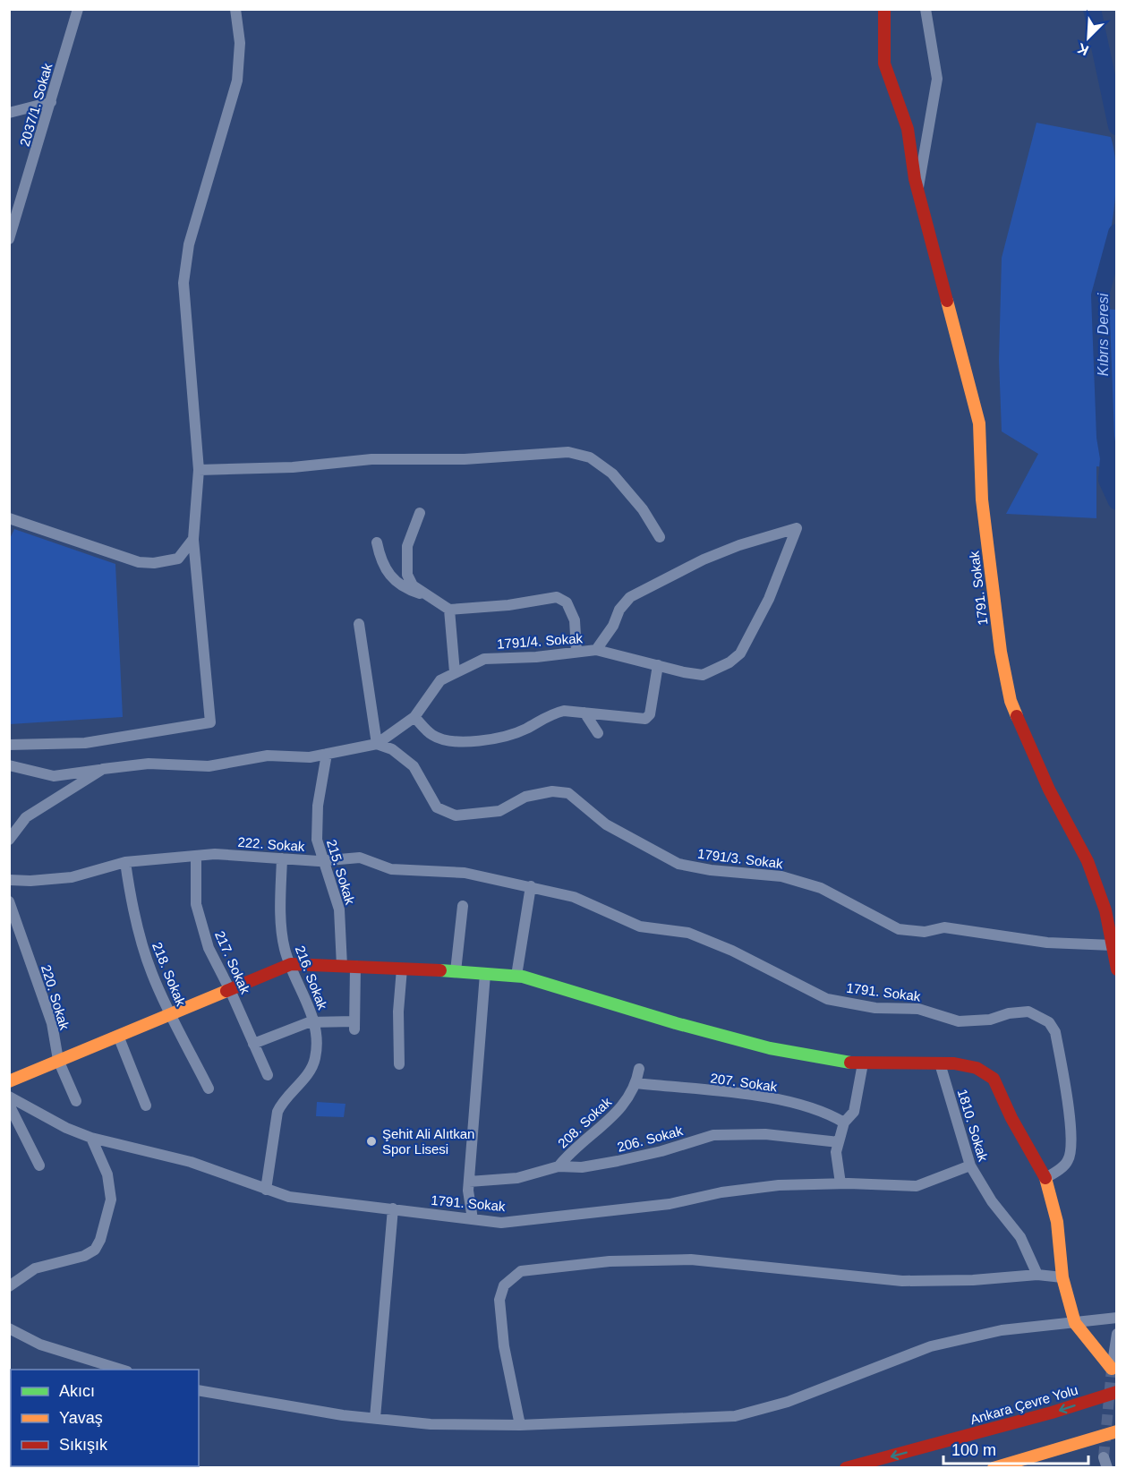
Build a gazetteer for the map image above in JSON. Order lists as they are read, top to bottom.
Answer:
{
  "streets": {
    "main road": ["1791. Sokak", "Ankara Çevre Yolu"],
    "street": [
      "2037/1. Sokak",
      "1791/4. Sokak",
      "222. Sokak",
      "1791/3. Sokak",
      "215. Sokak",
      "217. Sokak",
      "218. Sokak",
      "216. Sokak",
      "220. Sokak",
      "207. Sokak",
      "208. Sokak",
      "1810. Sokak",
      "206. Sokak"
    ]
  },
  "crossings": [
    ["1791. Sokak", "222. Sokak"],
    ["1791. Sokak", "1791/3. Sokak"],
    ["1791. Sokak", "216. Sokak"],
    ["1791. Sokak", "1810. Sokak"],
    ["1791/4. Sokak", "1791/3. Sokak"],
    ["222. Sokak", "215. Sokak"],
    ["222. Sokak", "217. Sokak"],
    ["222. Sokak", "218. Sokak"],
    ["222. Sokak", "216. Sokak"],
    ["215. Sokak", "216. Sokak"],
    ["207. Sokak", "208. Sokak"],
    ["208. Sokak", "206. Sokak"]
  ],
  "water": ["Kıbrıs Deresi"],
  "places": ["Şehit Ali Alıtkan Spor Lisesi"],
  "legend": ["Akıcı", "Yavaş", "Sıkışık"],
  "scale_bar": "100 m",
  "north": "bottom left"
}
